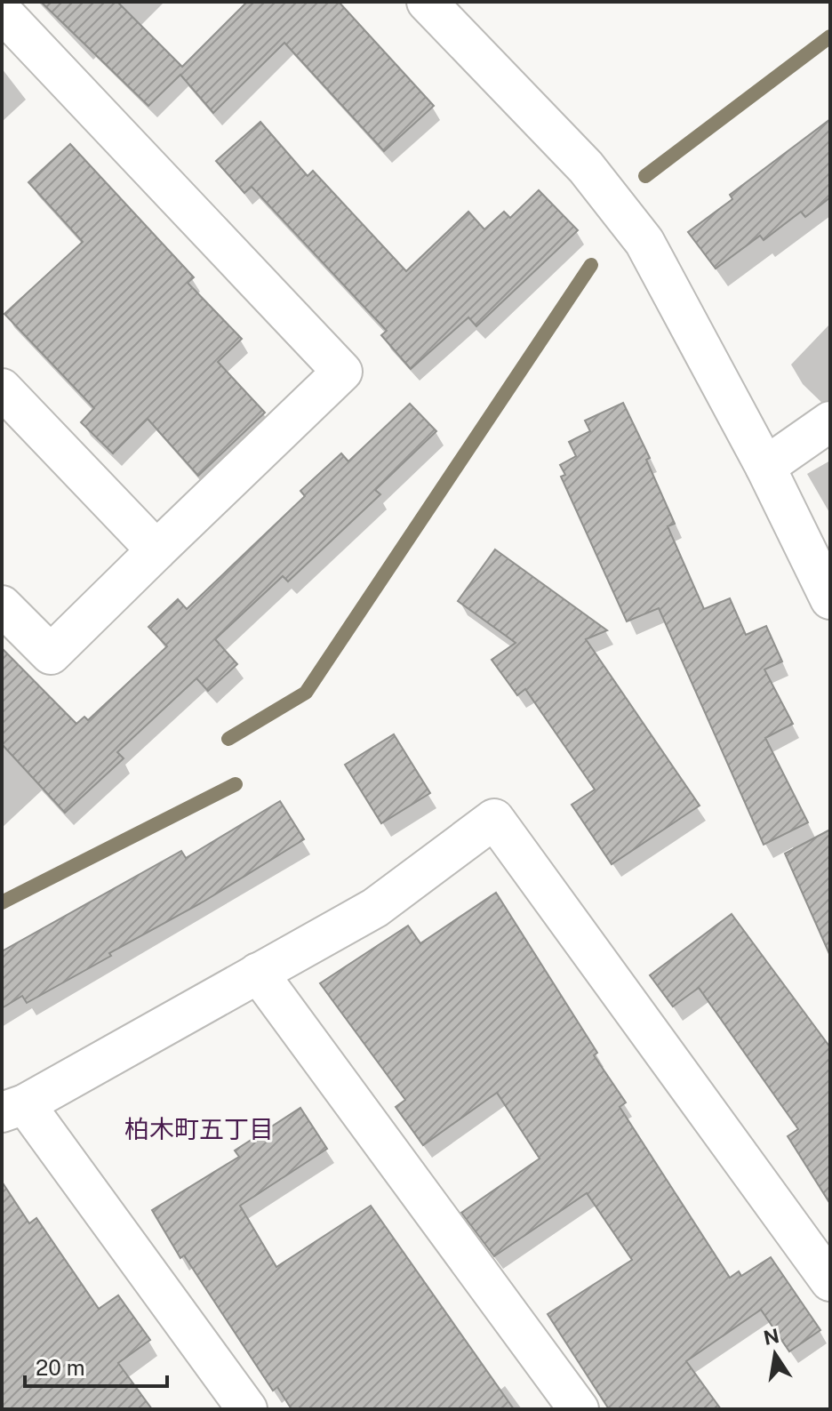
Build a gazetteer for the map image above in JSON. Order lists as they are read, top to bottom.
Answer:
{
  "districts": ["柏木町五丁目"],
  "scale_bar": "20 m",
  "north": "top"
}
